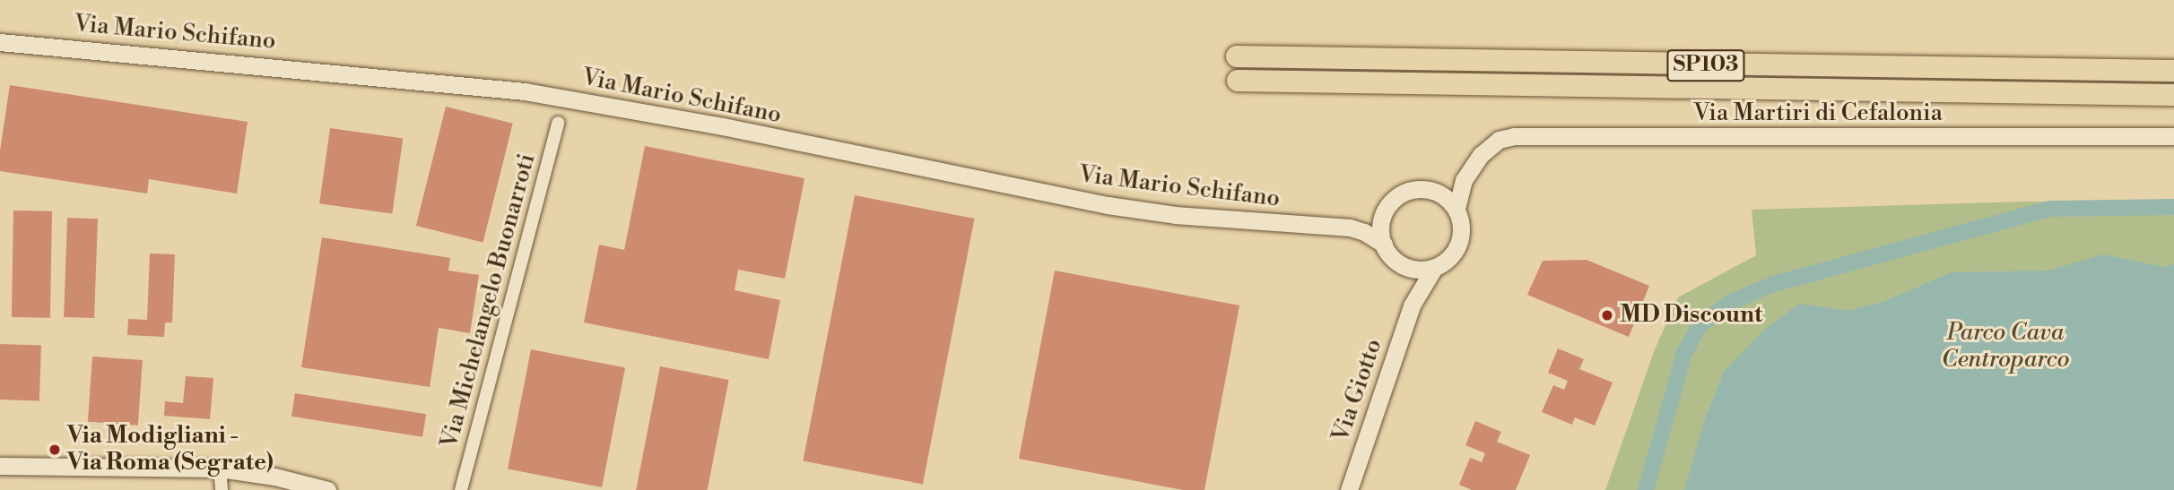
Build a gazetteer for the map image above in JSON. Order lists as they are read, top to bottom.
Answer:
{
  "streets": {
    "highway": ["SP103"],
    "street": [
      "Via Mario Schifano",
      "Via Martiri di Cefalonia",
      "Via Michelangelo Buonarroti",
      "Via Giotto"
    ]
  },
  "crossings": [
    ["Via Mario Schifano", "Via Martiri di Cefalonia"],
    ["Via Mario Schifano", "Via Giotto"],
    ["Via Martiri di Cefalonia", "Via Giotto"]
  ],
  "parks": ["Parco Cava Centroparco"],
  "places": ["MD Discount", "Via Modigliani - Via Roma (Segrate)"]
}
